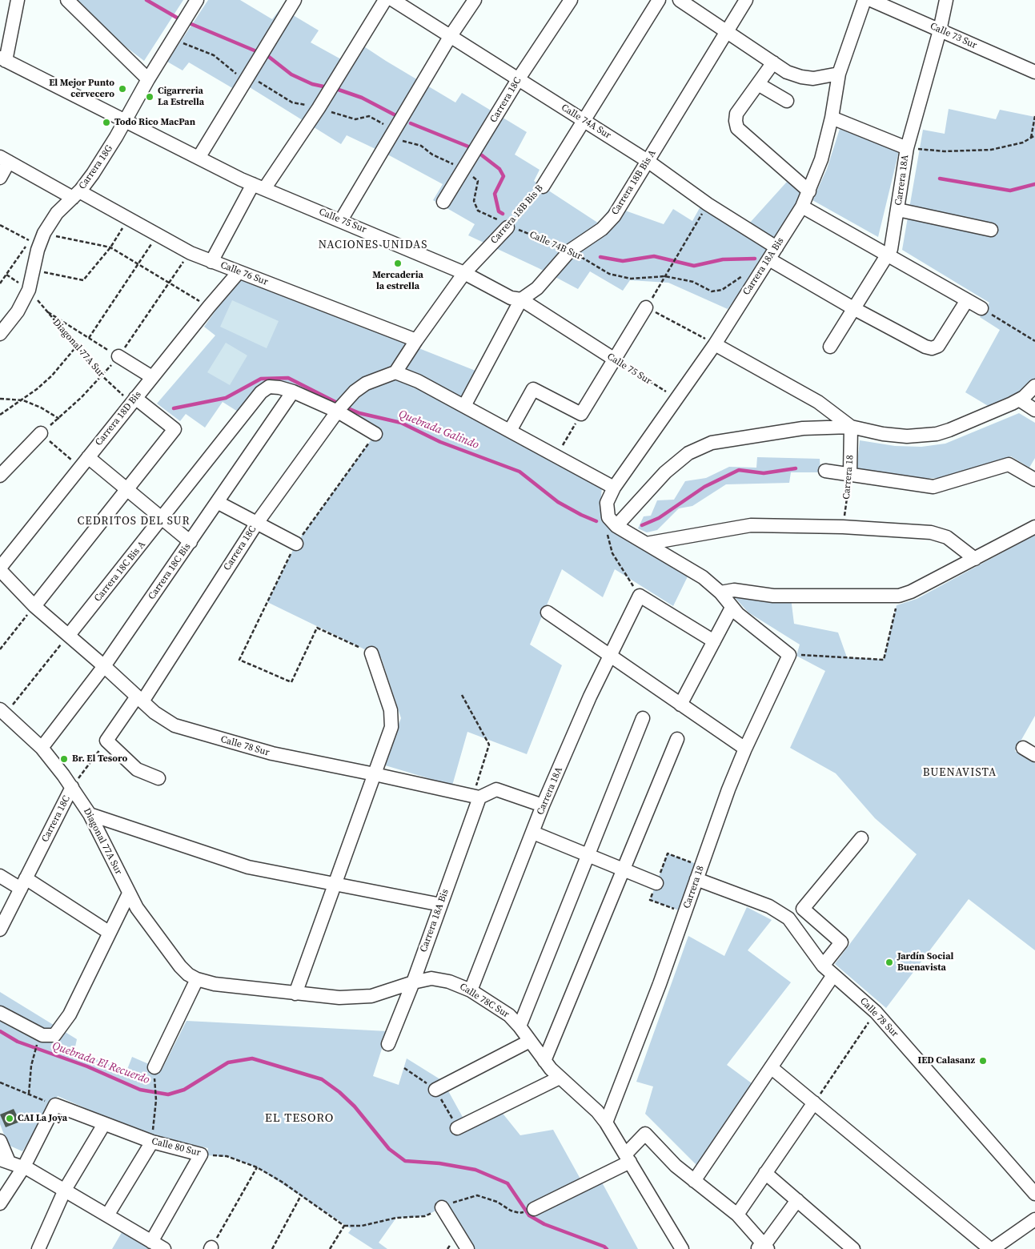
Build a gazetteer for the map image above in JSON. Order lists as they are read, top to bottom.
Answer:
{
  "streets": {
    "street": [
      "Calle 73 Sur",
      "Carrera 18C",
      "Calle 74A Sur",
      "Carrera 18G",
      "Carrera 18A",
      "Carrera 18B Bis A",
      "Carrera 18B Bis B",
      "Calle 75 Sur",
      "Carrera 18A Bis",
      "Calle 76 Sur",
      "Diagonal 77A Sur",
      "Carrera 18D Bis",
      "Carrera 18",
      "Carrera 18C Bis A",
      "Carrera 18C Bis",
      "Calle 78 Sur",
      "Calle 78C Sur",
      "Calle 80 Sur"
    ],
    "path": ["Calle 74B Sur"]
  },
  "crossings": [
    ["Calle 73 Sur", "Carrera 18A"],
    ["Carrera 18C", "Calle 74A Sur"],
    ["Carrera 18C", "Calle 74B Sur"],
    ["Carrera 18C", "Diagonal 77A Sur"],
    ["Carrera 18C", "Calle 78 Sur"],
    ["Calle 74A Sur", "Carrera 18B Bis A"],
    ["Calle 74A Sur", "Carrera 18B Bis B"],
    ["Calle 74A Sur", "Carrera 18A Bis"],
    ["Carrera 18G", "Calle 75 Sur"],
    ["Carrera 18G", "Calle 74B Sur"],
    ["Carrera 18G", "Calle 76 Sur"],
    ["Carrera 18G", "Diagonal 77A Sur"],
    ["Carrera 18A", "Calle 78C Sur"],
    ["Carrera 18B Bis A", "Calle 75 Sur"],
    ["Carrera 18B Bis A", "Calle 74B Sur"],
    ["Carrera 18B Bis B", "Calle 75 Sur"],
    ["Carrera 18B Bis B", "Calle 74B Sur"],
    ["Carrera 18B Bis B", "Calle 76 Sur"],
    ["Calle 75 Sur", "Carrera 18A Bis"],
    ["Calle 74B Sur", "Carrera 18A Bis"],
    ["Carrera 18A Bis", "Calle 78 Sur"],
    ["Carrera 18A Bis", "Calle 78C Sur"],
    ["Calle 76 Sur", "Carrera 18D Bis"],
    ["Diagonal 77A Sur", "Carrera 18D Bis"],
    ["Diagonal 77A Sur", "Carrera 18C Bis"],
    ["Diagonal 77A Sur", "Calle 78C Sur"],
    ["Carrera 18D Bis", "Calle 78 Sur"],
    ["Carrera 18", "Calle 78 Sur"],
    ["Carrera 18", "Calle 78C Sur"],
    ["Carrera 18C Bis A", "Carrera 18C Bis"],
    ["Carrera 18C Bis A", "Calle 78 Sur"],
    ["Carrera 18C Bis", "Calle 78 Sur"]
  ],
  "districts": [
    "NACIONES UNIDAS",
    "CEDRITOS DEL SUR",
    "BUENAVISTA",
    "EL TESORO"
  ],
  "water": ["Quebrada Galindo", "Quebrada El Recuerdo"],
  "places": [
    "El Mejor Punto cervecero",
    "Cigarreria La Estrella",
    "Todo Rico MacPan",
    "Mercaderia la estrella",
    "Br. El Tesoro",
    "Jardín Social Buenavista",
    "IED Calasanz",
    "CAI La Joya"
  ]
}
